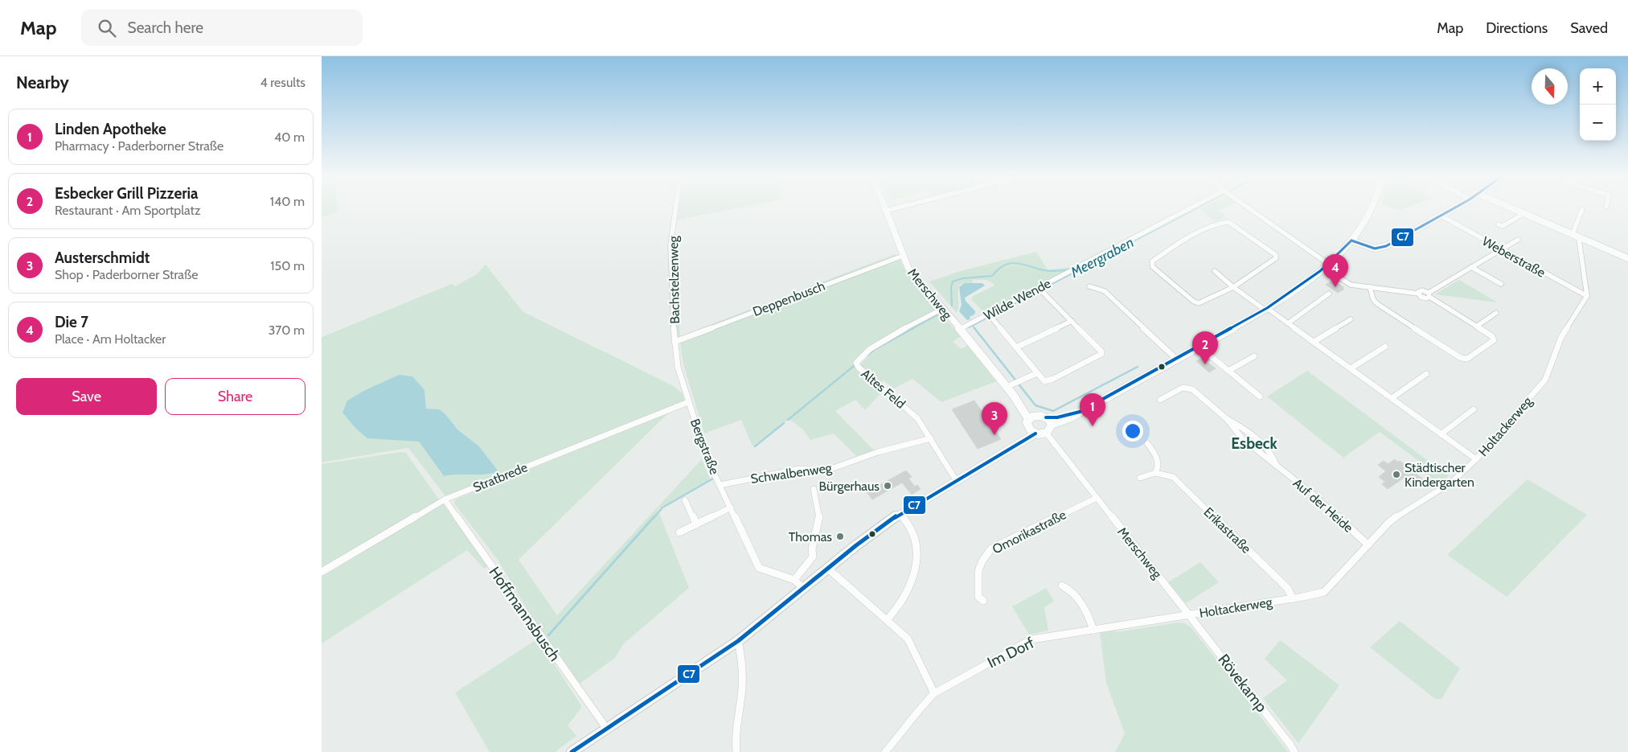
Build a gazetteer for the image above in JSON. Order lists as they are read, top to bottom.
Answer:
{
  "streets": {
    "main road": ["Merschweg"],
    "street": [
      "Weberstraße",
      "Bachstelzenweg",
      "Deppenbusch",
      "Wilde Wende",
      "Altes Feld",
      "Holtackerweg",
      "Bergstraße",
      "Schwalbenweg",
      "Stratbrede",
      "Auf der Heide",
      "Erikastraße",
      "Omorikastraße",
      "Hoffmannsbusch",
      "Im Dorf",
      "Rövekamp"
    ]
  },
  "crossings": [
    ["Weberstraße", "Holtackerweg"],
    ["Bachstelzenweg", "Deppenbusch"],
    ["Bachstelzenweg", "Bergstraße"],
    ["Merschweg", "Deppenbusch"],
    ["Merschweg", "Wilde Wende"],
    ["Merschweg", "Altes Feld"],
    ["Merschweg", "Holtackerweg"],
    ["Merschweg", "Omorikastraße"],
    ["Merschweg", "Im Dorf"],
    ["Merschweg", "Rövekamp"],
    ["Altes Feld", "Schwalbenweg"],
    ["Holtackerweg", "Auf der Heide"],
    ["Holtackerweg", "Erikastraße"],
    ["Holtackerweg", "Im Dorf"],
    ["Holtackerweg", "Rövekamp"],
    ["Bergstraße", "Schwalbenweg"],
    ["Bergstraße", "Stratbrede"],
    ["Stratbrede", "Hoffmannsbusch"],
    ["Im Dorf", "Rövekamp"]
  ],
  "districts": ["Esbeck"],
  "water": ["Meergraben"],
  "places": ["Städtischer Kindergarten", "Bürgerhaus", "Thomas"],
  "lines": ["transit line C7"],
  "north": "bottom",
  "page": {
    "header": "Map",
    "search": "Search here",
    "nav": ["Map", "Directions", "Saved"],
    "heading": ["Nearby", "4 results"],
    "map_buttons": ["+", "−"],
    "list": [
      {
        "mark": "1",
        "name": "Linden Apotheke",
        "note": "Pharmacy · Paderborner Straße",
        "value": "40 m"
      },
      {
        "mark": "2",
        "name": "Esbecker Grill Pizzeria",
        "note": "Restaurant · Am Sportplatz",
        "value": "140 m"
      },
      {
        "mark": "3",
        "name": "Austerschmidt",
        "note": "Shop · Paderborner Straße",
        "value": "150 m"
      },
      {
        "mark": "4",
        "name": "Die 7",
        "note": "Place · Am Holtacker",
        "value": "370 m"
      }
    ],
    "pins": [
      "4",
      "2",
      "1",
      "3"
    ],
    "buttons": ["Save", "Share"]
  }
}
